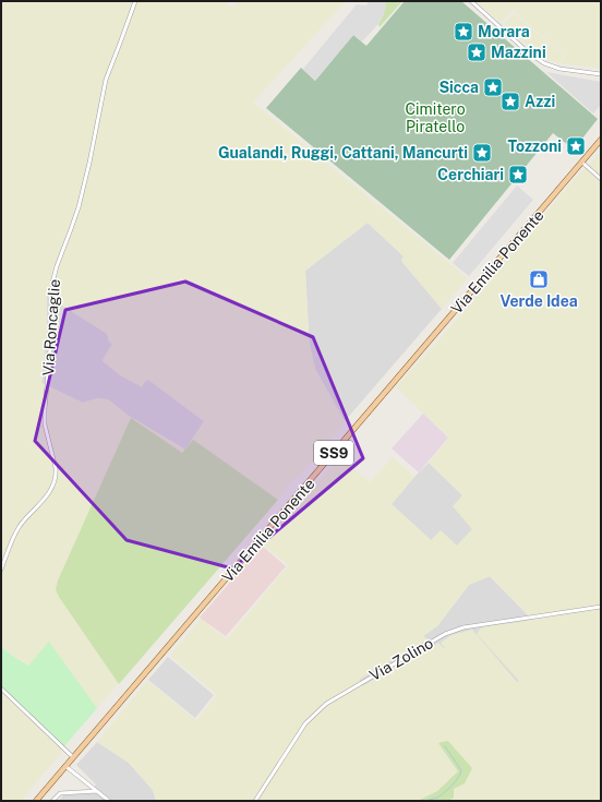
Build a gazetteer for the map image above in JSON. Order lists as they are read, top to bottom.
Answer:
{
  "streets": {
    "main road": ["Via Emilia Ponente", "SS9"],
    "street": ["Via Roncaglie", "Via Zolino"]
  },
  "parks": ["Cimitero Piratello"],
  "places": {
    "place": [
      "Morara",
      "Mazzini",
      "Sicca",
      "Azzi",
      "Tozzoni",
      "Gualandi, Ruggi, Cattani, Mancurti",
      "Cerchiari"
    ],
    "shop": ["Verde Idea"]
  }
}
